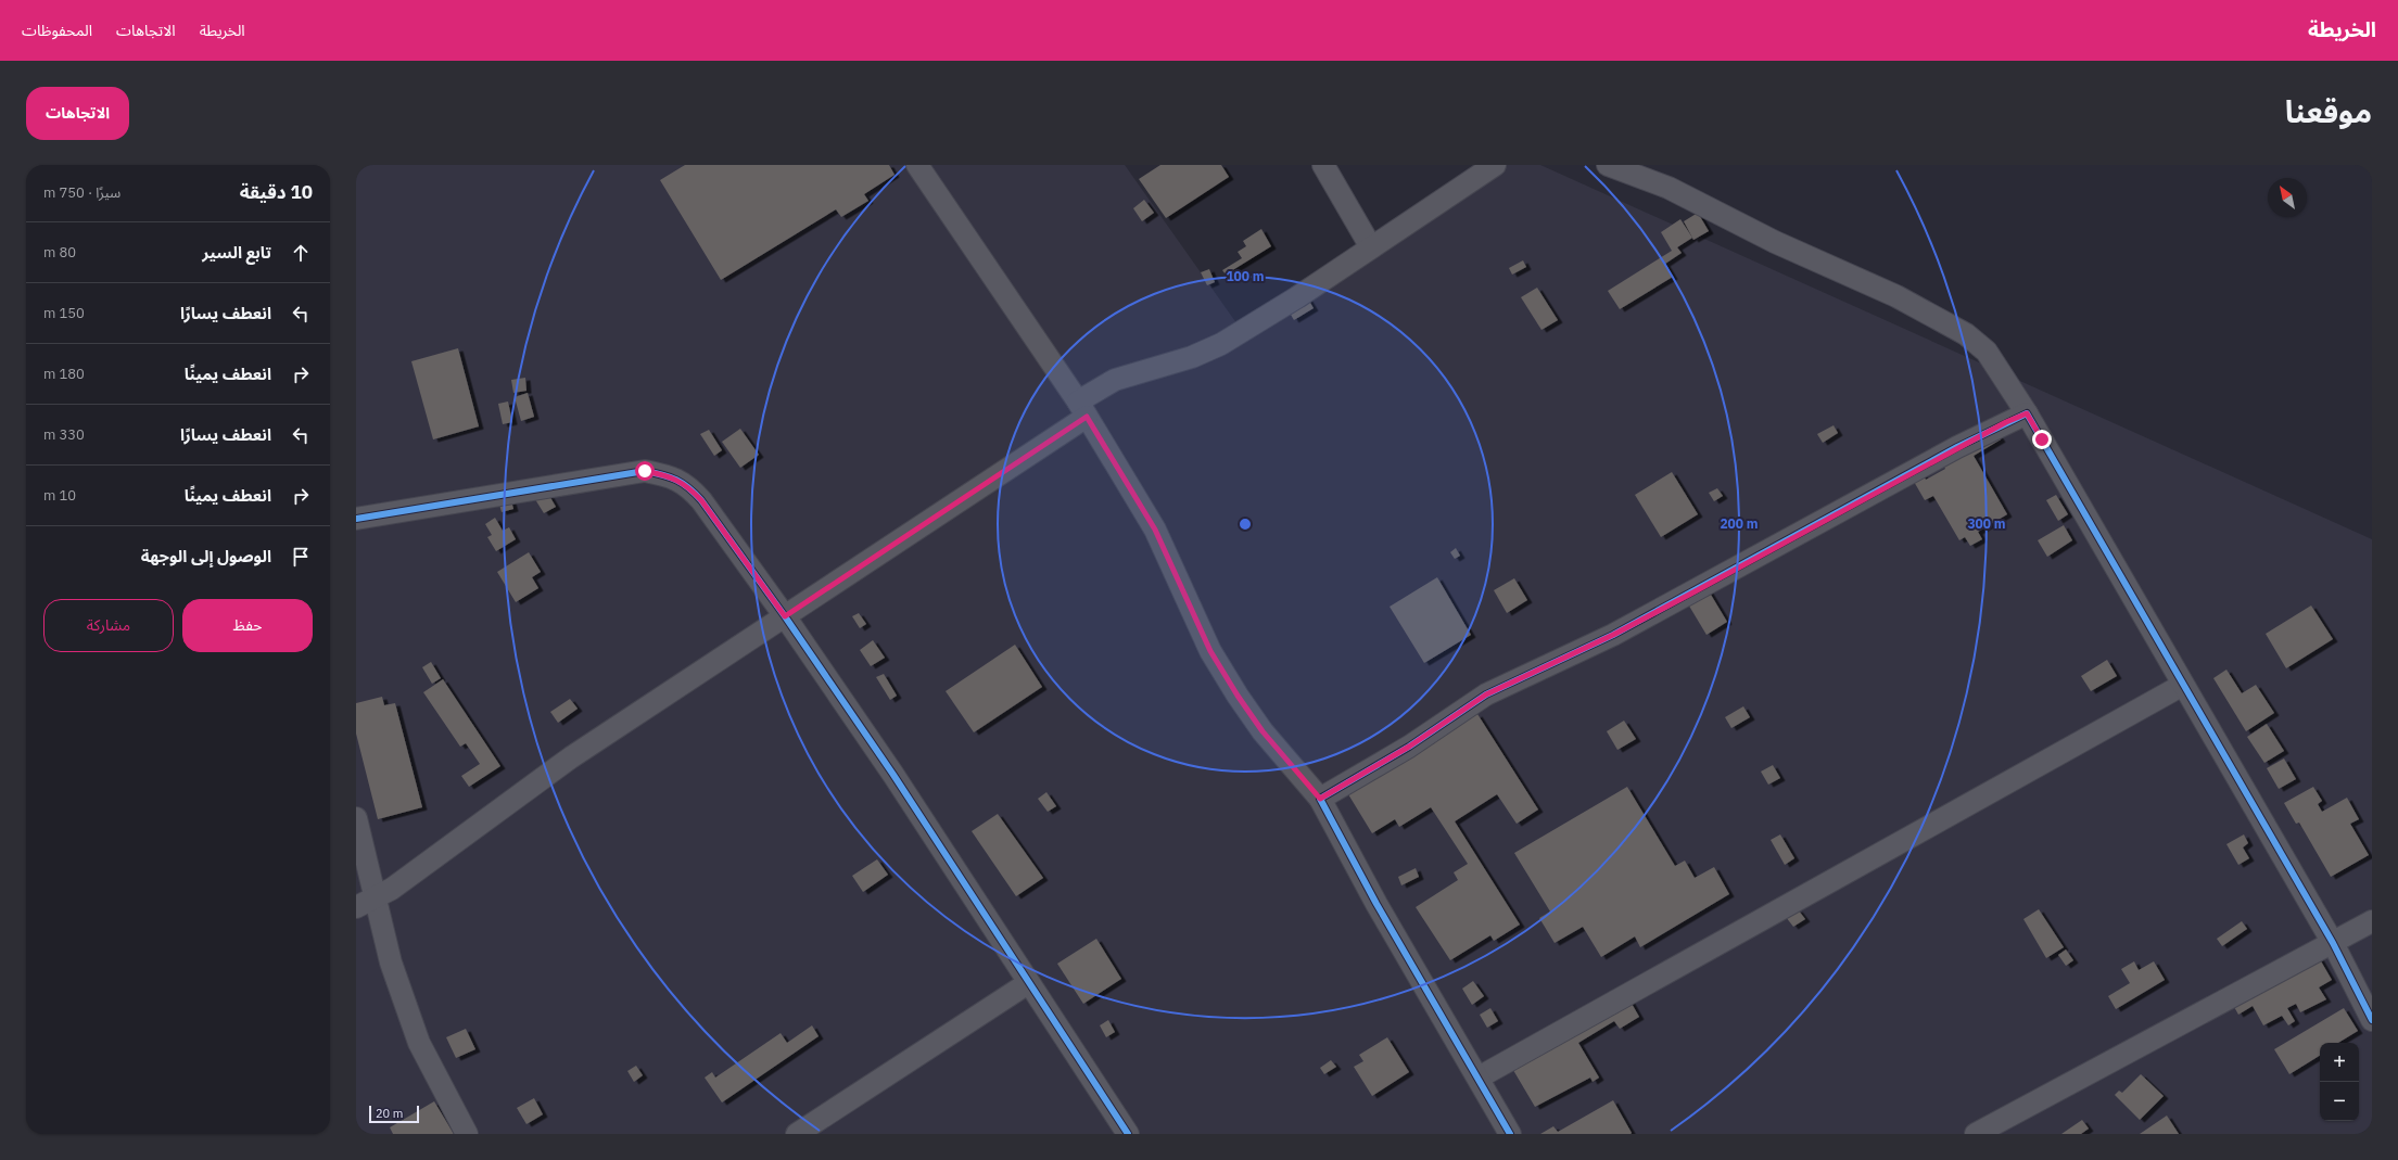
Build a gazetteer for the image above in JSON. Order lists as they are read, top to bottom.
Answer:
{
  "scale_bar": "20 m",
  "north": "top left",
  "page": {
    "header": "الخريطة",
    "nav": ["الخريطة", "الاتجاهات", "المحفوظات"],
    "title": "موقعنا",
    "buttons": [
      "الاتجاهات",
      ["حفظ", "مشاركة"]
    ],
    "heading": ["10 دقيقة", "سيرًا · 750 m"],
    "list": [
      ["تابع السير", "80 m"],
      ["انعطف يسارًا", "150 m"],
      ["انعطف يمينًا", "180 m"],
      ["انعطف يسارًا", "330 m"],
      ["انعطف يمينًا", "10 m"],
      "الوصول إلى الوجهة"
    ],
    "map_buttons": ["+", "−"],
    "scale": "20 m"
  },
  "rings": ["100 m", "200 m", "300 m"]
}
